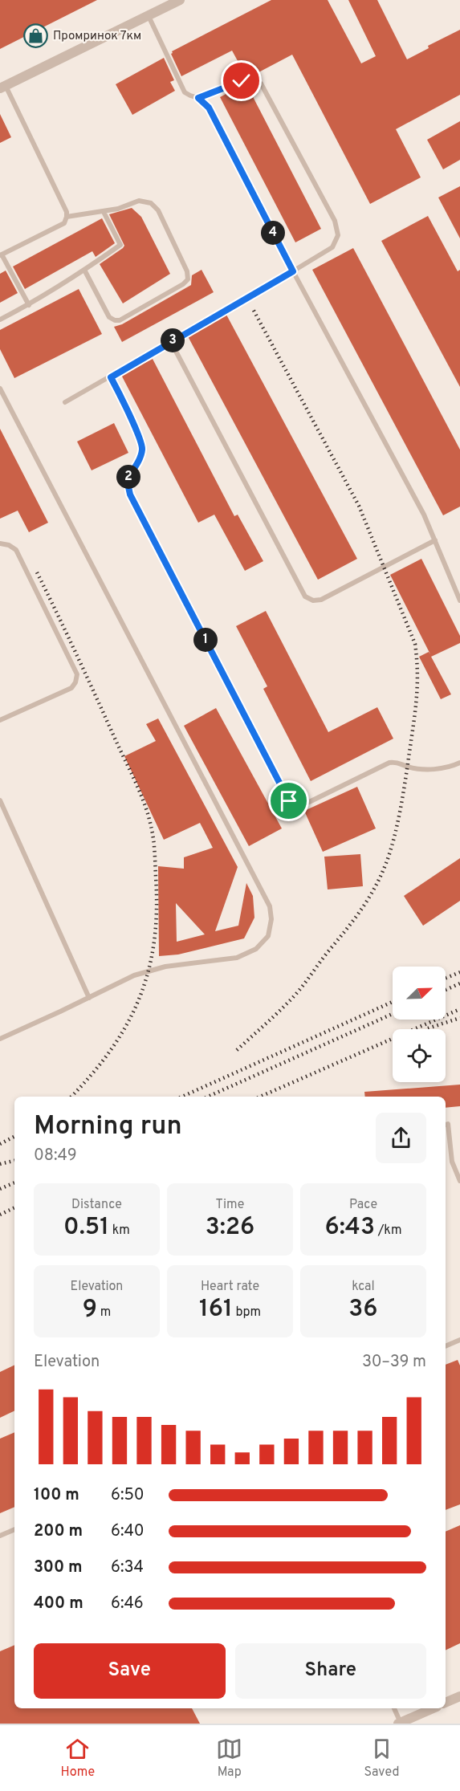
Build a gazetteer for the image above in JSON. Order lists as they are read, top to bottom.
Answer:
{
  "places": {
    "shop": ["Промринок 7км"]
  },
  "north": "top right",
  "page": {
    "pins": [
      "4",
      "3",
      "2",
      "1"
    ],
    "heading": ["Morning run", "08:49"],
    "stats": [
      ["Distance", "0.51 km"],
      ["Time", "3:26"],
      ["Pace", "6:43 /km"],
      ["Elevation", "9 m"],
      ["Heart rate", "161 bpm"],
      ["kcal", "36"]
    ],
    "chart": ["Elevation", "30–39 m"],
    "list": [
      {
        "name": "100 m",
        "note": "6:50"
      },
      {
        "name": "200 m",
        "note": "6:40"
      },
      {
        "name": "300 m",
        "note": "6:34"
      },
      {
        "name": "400 m",
        "note": "6:46"
      }
    ],
    "buttons": ["Save", "Share"],
    "tabs": ["Home", "Map", "Saved"]
  }
}
